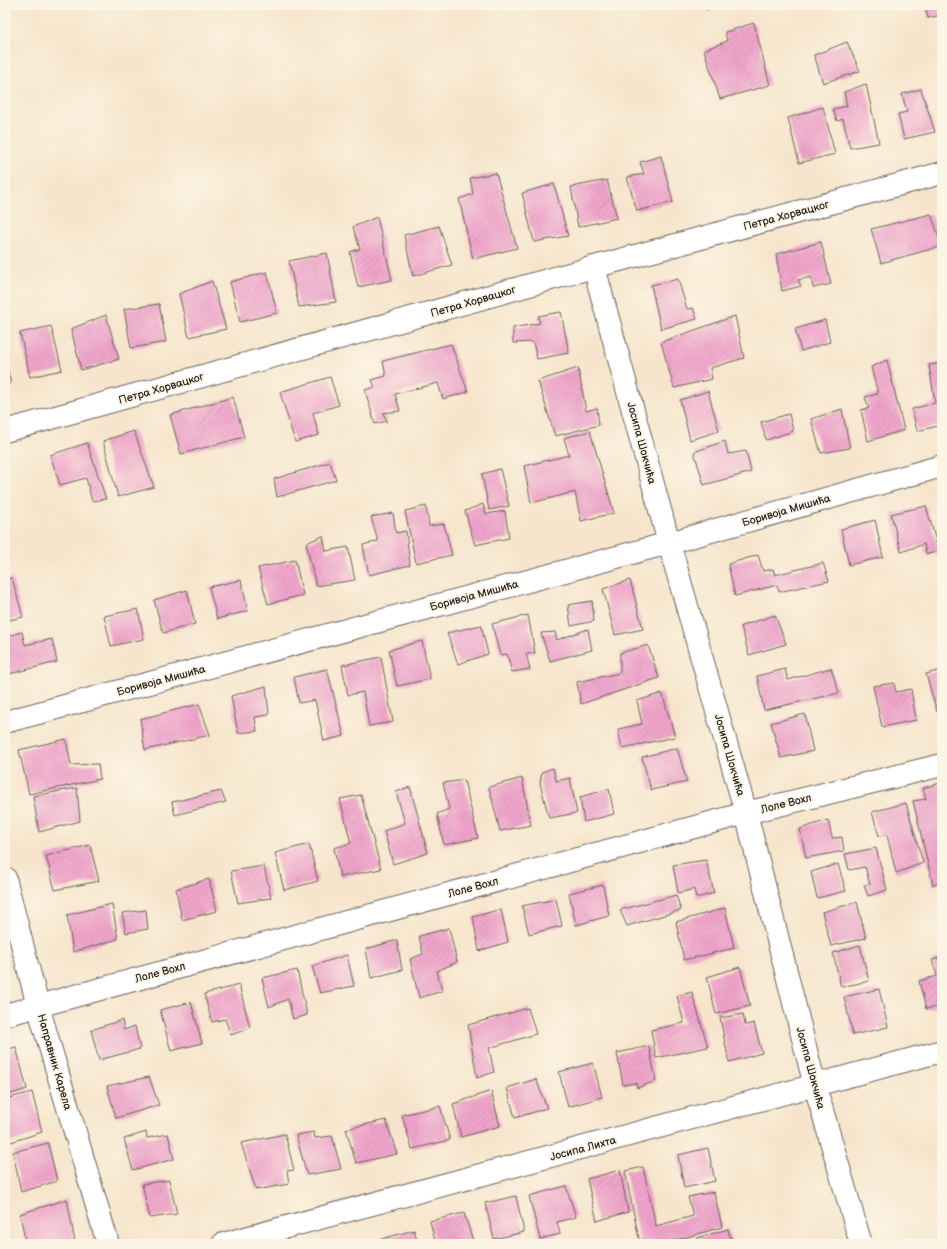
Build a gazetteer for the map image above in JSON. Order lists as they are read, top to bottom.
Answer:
{
  "streets": {
    "street": [
      "Петра Хорвацког",
      "Јосипа Шокчића",
      "Боривоја Мишића",
      "Лоле Вохл",
      "Направник Карела",
      "Јосипа Лихта"
    ]
  },
  "crossings": [
    ["Петра Хорвацког", "Јосипа Шокчића"],
    ["Јосипа Шокчића", "Боривоја Мишића"],
    ["Јосипа Шокчића", "Лоле Вохл"],
    ["Јосипа Шокчића", "Јосипа Лихта"],
    ["Лоле Вохл", "Направник Карела"]
  ]
}
